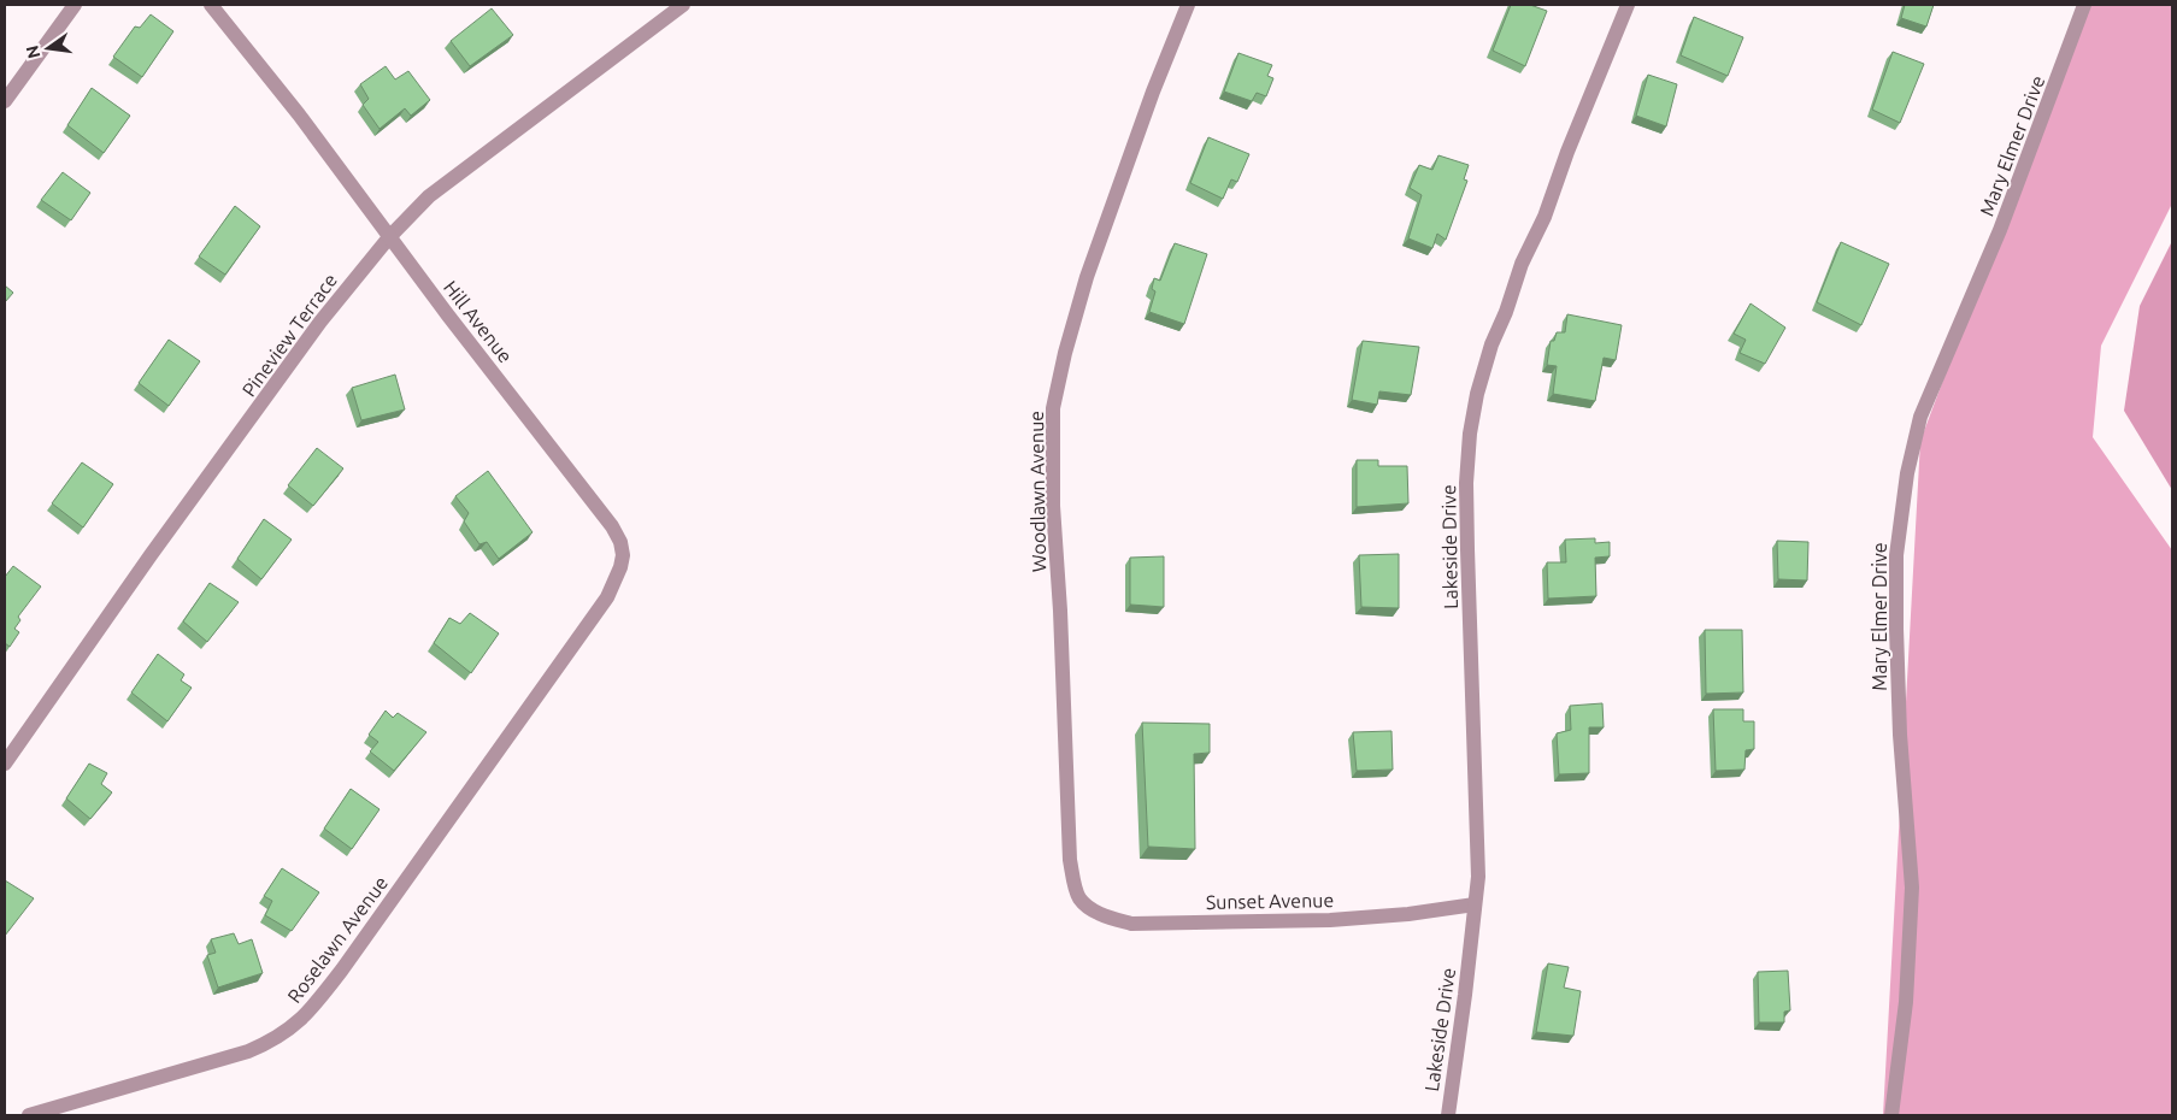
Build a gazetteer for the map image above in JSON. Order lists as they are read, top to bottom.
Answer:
{
  "streets": {
    "street": [
      "Mary Elmer Drive",
      "Hill Avenue",
      "Pineview Terrace",
      "Woodlawn Avenue",
      "Lakeside Drive",
      "Sunset Avenue",
      "Roselawn Avenue"
    ]
  },
  "crossings": [
    ["Hill Avenue", "Pineview Terrace"],
    ["Hill Avenue", "Roselawn Avenue"],
    ["Woodlawn Avenue", "Sunset Avenue"],
    ["Lakeside Drive", "Sunset Avenue"]
  ],
  "north": "left"
}
